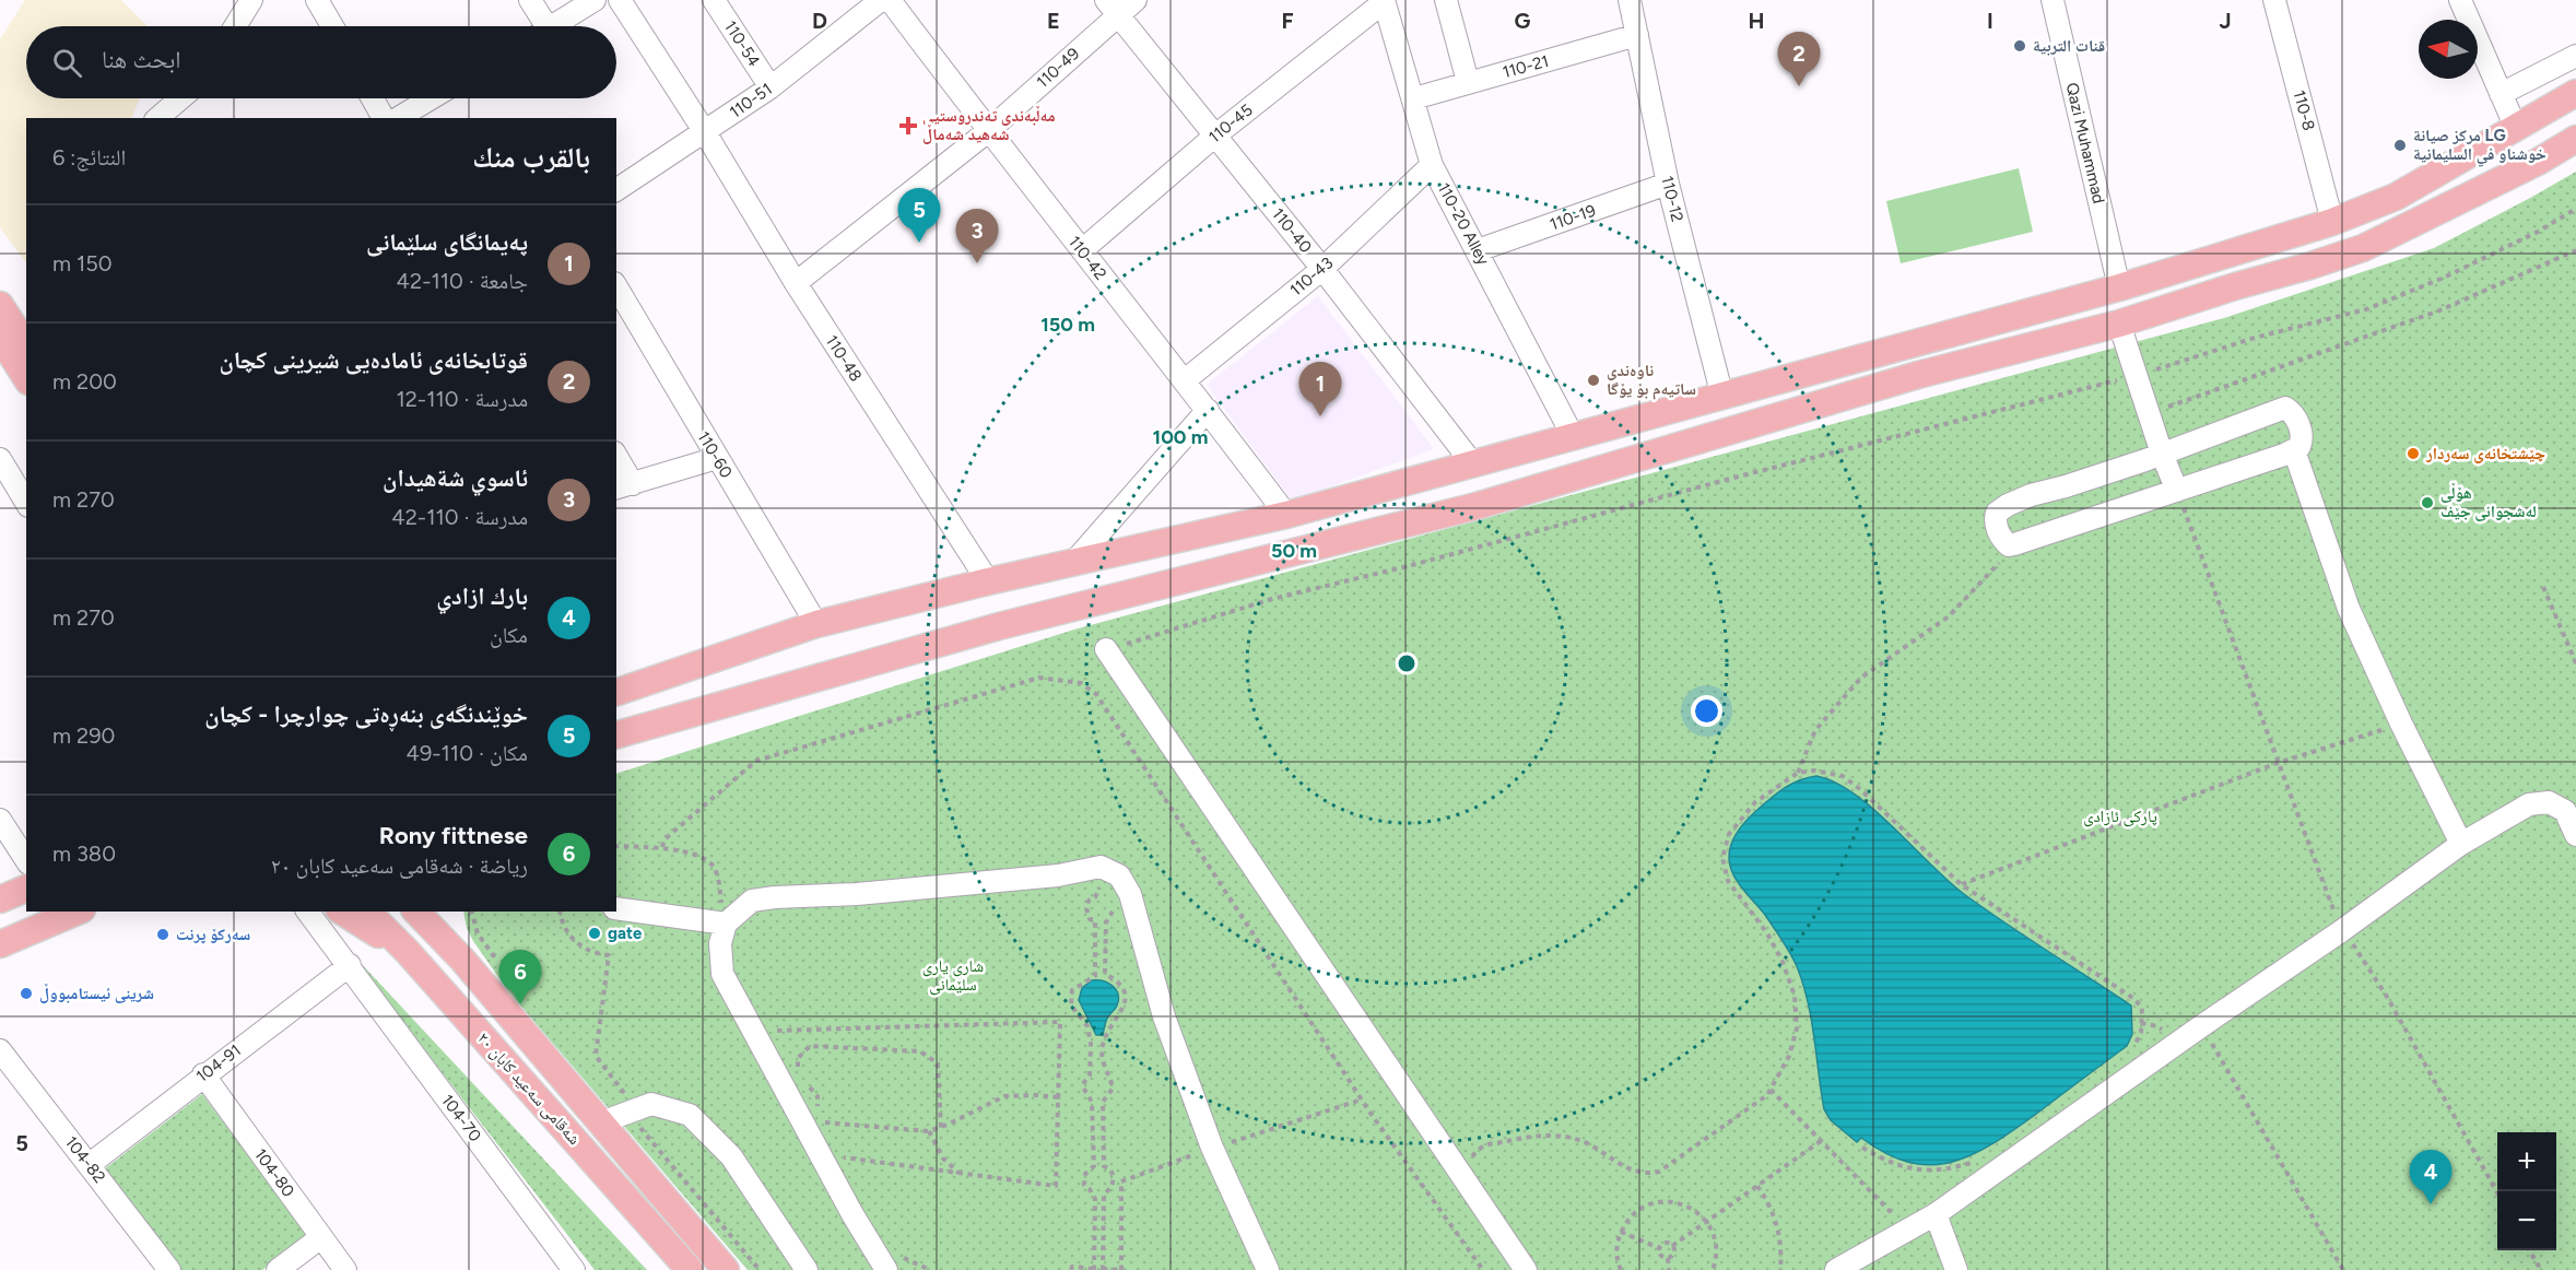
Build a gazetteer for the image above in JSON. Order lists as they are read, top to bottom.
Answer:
{
  "streets": {
    "main road": ["شەقامی سەعید کابان ٢٠"],
    "street": [
      "110-54",
      "110-21",
      "110-49",
      "110-51",
      "110-8",
      "110-45",
      "Qazi Muhammad",
      "110-12",
      "110-19",
      "110-20 Alley",
      "110-40",
      "110-42",
      "110-43",
      "110-48",
      "110-60",
      "104-91",
      "104-70",
      "104-82",
      "104-80"
    ]
  },
  "crossings": [
    ["110-54", "110-51"],
    ["110-21", "110-12"],
    ["110-21", "110-20 Alley"],
    ["110-49", "110-40"],
    ["110-49", "110-42"],
    ["110-49", "110-48"],
    ["110-51", "110-48"],
    ["110-45", "110-20 Alley"],
    ["110-45", "110-40"],
    ["110-45", "110-42"],
    ["110-12", "110-19"],
    ["110-19", "110-20 Alley"],
    ["110-20 Alley", "110-43"],
    ["110-40", "110-43"],
    ["110-42", "110-43"],
    ["104-91", "104-70"],
    ["104-91", "104-82"],
    ["104-91", "104-80"]
  ],
  "parks": ["پارکی ئازادی", "شاری یاری سلێمانی"],
  "places": {
    "other": [
      "قنات التربیة",
      "مركز صيانة LG خوشناو في السليمانية",
      "ناوەندی ساتیەم بۆ یۆگا",
      "چێشتخانەی سەردار",
      "هۆڵی لەشجوانی جێف",
      "gate",
      "سەرکۆ پرنت",
      "شرینی ئیستامبووڵ"
    ],
    "health": ["مەڵبەندی تەندروستیی شەهید شەماڵ"]
  },
  "north": "left",
  "page": {
    "search": "ابحث هنا",
    "pins": [
      "2",
      "5",
      "3",
      "1",
      "6",
      "4"
    ],
    "heading": ["بالقرب منك", "النتائج: 6"],
    "list": [
      {
        "mark": "1",
        "name": "پەیمانگای سلێمانی",
        "note": "جامعة · 110-42",
        "value": "150 m"
      },
      {
        "mark": "2",
        "name": "قوتابخانەی ئامادەیی شیرینی کچان",
        "note": "مدرسة · 110-12",
        "value": "200 m"
      },
      {
        "mark": "3",
        "name": "ئاسوي شةهيدان",
        "note": "مدرسة · 110-42",
        "value": "270 m"
      },
      {
        "mark": "4",
        "name": "بارك ازادي",
        "note": "مكان",
        "value": "270 m"
      },
      {
        "mark": "5",
        "name": "خوێندنگەی بنەڕەتی چوارچرا - کچان",
        "note": "مكان · 110-49",
        "value": "290 m"
      },
      {
        "mark": "6",
        "name": "Rony fittnese",
        "note": "رياضة · شەقامی سەعید کابان ٢٠",
        "value": "380 m"
      }
    ],
    "map_buttons": ["+", "−"]
  },
  "grid": {
    "columns": [
      "D",
      "E",
      "F",
      "G",
      "H",
      "I",
      "J"
    ],
    "rows": ["5"]
  },
  "rings": ["150 m", "100 m", "50 m"]
}
